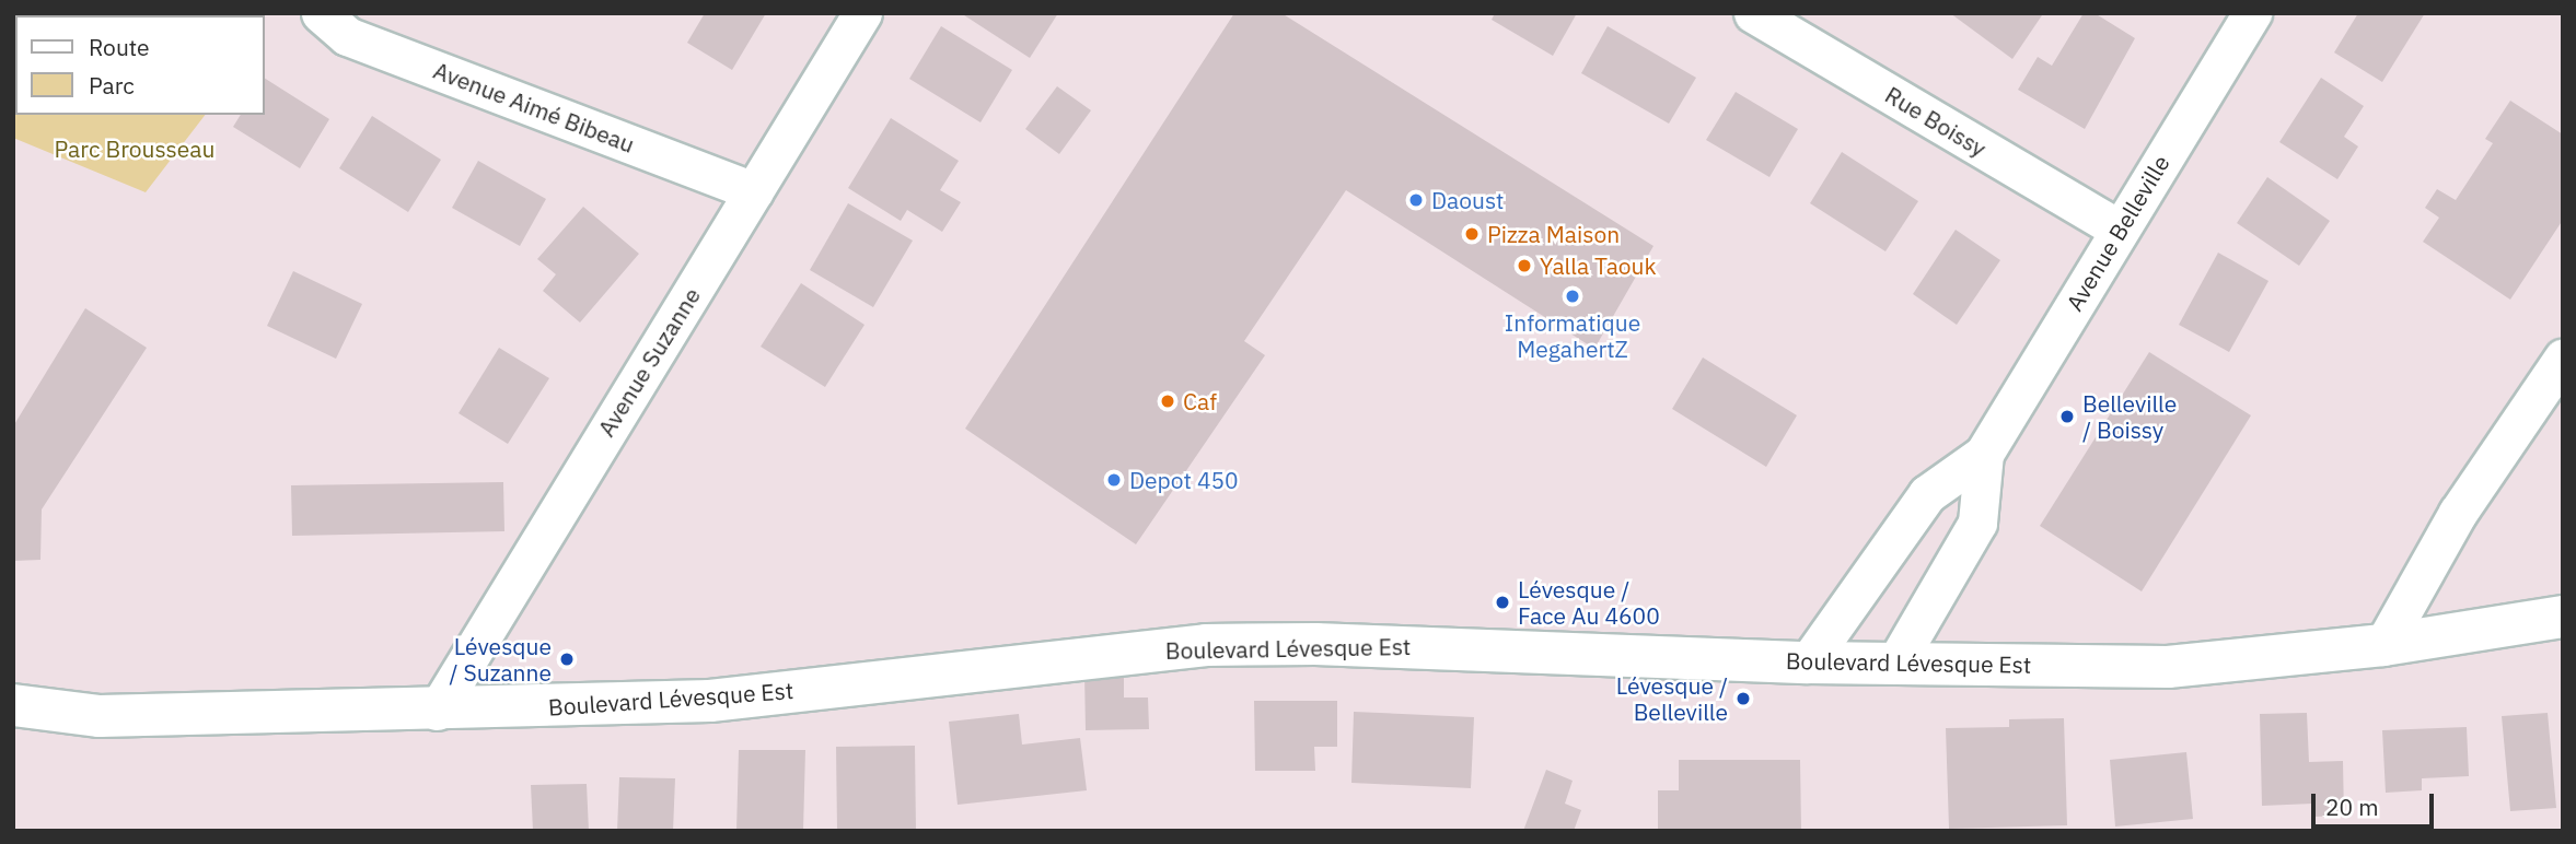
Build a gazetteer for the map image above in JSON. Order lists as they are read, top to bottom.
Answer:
{
  "streets": {
    "street": [
      "Avenue Aimé Bibeau",
      "Rue Boissy",
      "Avenue Belleville",
      "Avenue Suzanne",
      "Boulevard Lévesque Est"
    ]
  },
  "crossings": [
    ["Avenue Aimé Bibeau", "Avenue Suzanne"],
    ["Rue Boissy", "Avenue Belleville"],
    ["Avenue Belleville", "Boulevard Lévesque Est"],
    ["Avenue Suzanne", "Boulevard Lévesque Est"]
  ],
  "parks": ["Parc Brousseau"],
  "places": [
    "Daoust",
    "Pizza Maison",
    "Yalla Taouk",
    "Informatique MegahertZ",
    "Caf",
    "Belleville / Boissy",
    "Depot 450",
    "Lévesque / Face Au 4600",
    "Lévesque / Suzanne",
    "Lévesque / Belleville"
  ],
  "legend": ["Route", "Parc"],
  "scale_bar": "20 m"
}
